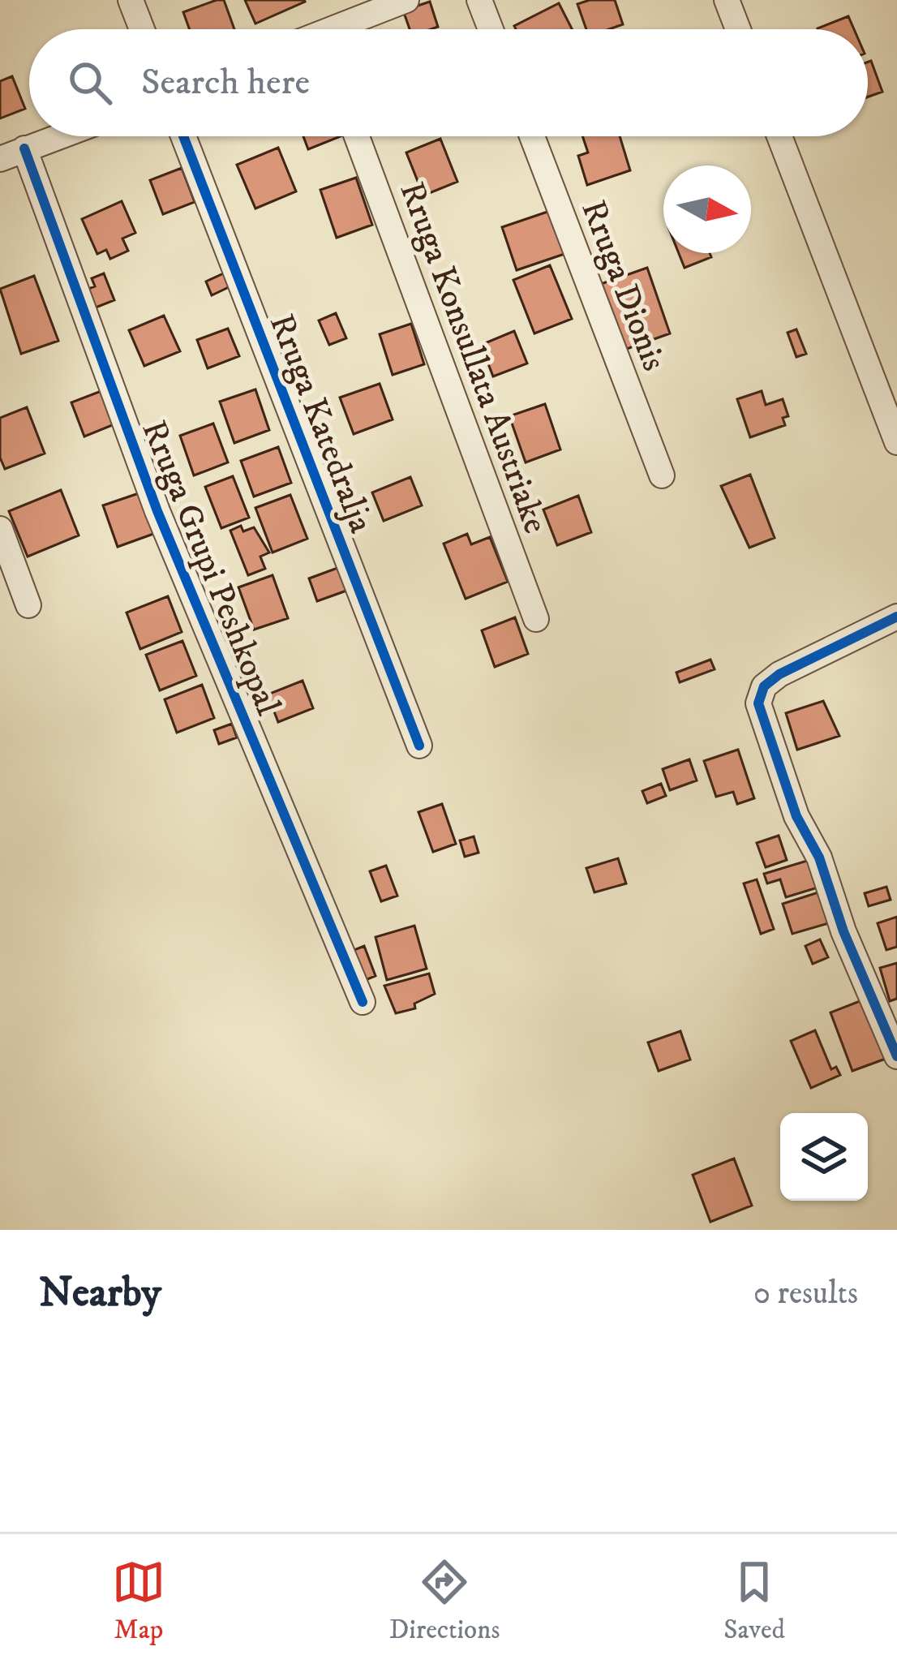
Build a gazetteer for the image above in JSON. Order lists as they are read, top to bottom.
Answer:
{
  "streets": {
    "street": [
      "Rruga Dionis",
      "Rruga Konsullata Austriake",
      "Rruga Katedralja",
      "Rruga Grupi Peshkopal"
    ]
  },
  "north": "right",
  "page": {
    "search": "Search here",
    "heading": ["Nearby", "0 results"],
    "nav": ["Map", "Directions", "Saved"]
  }
}
